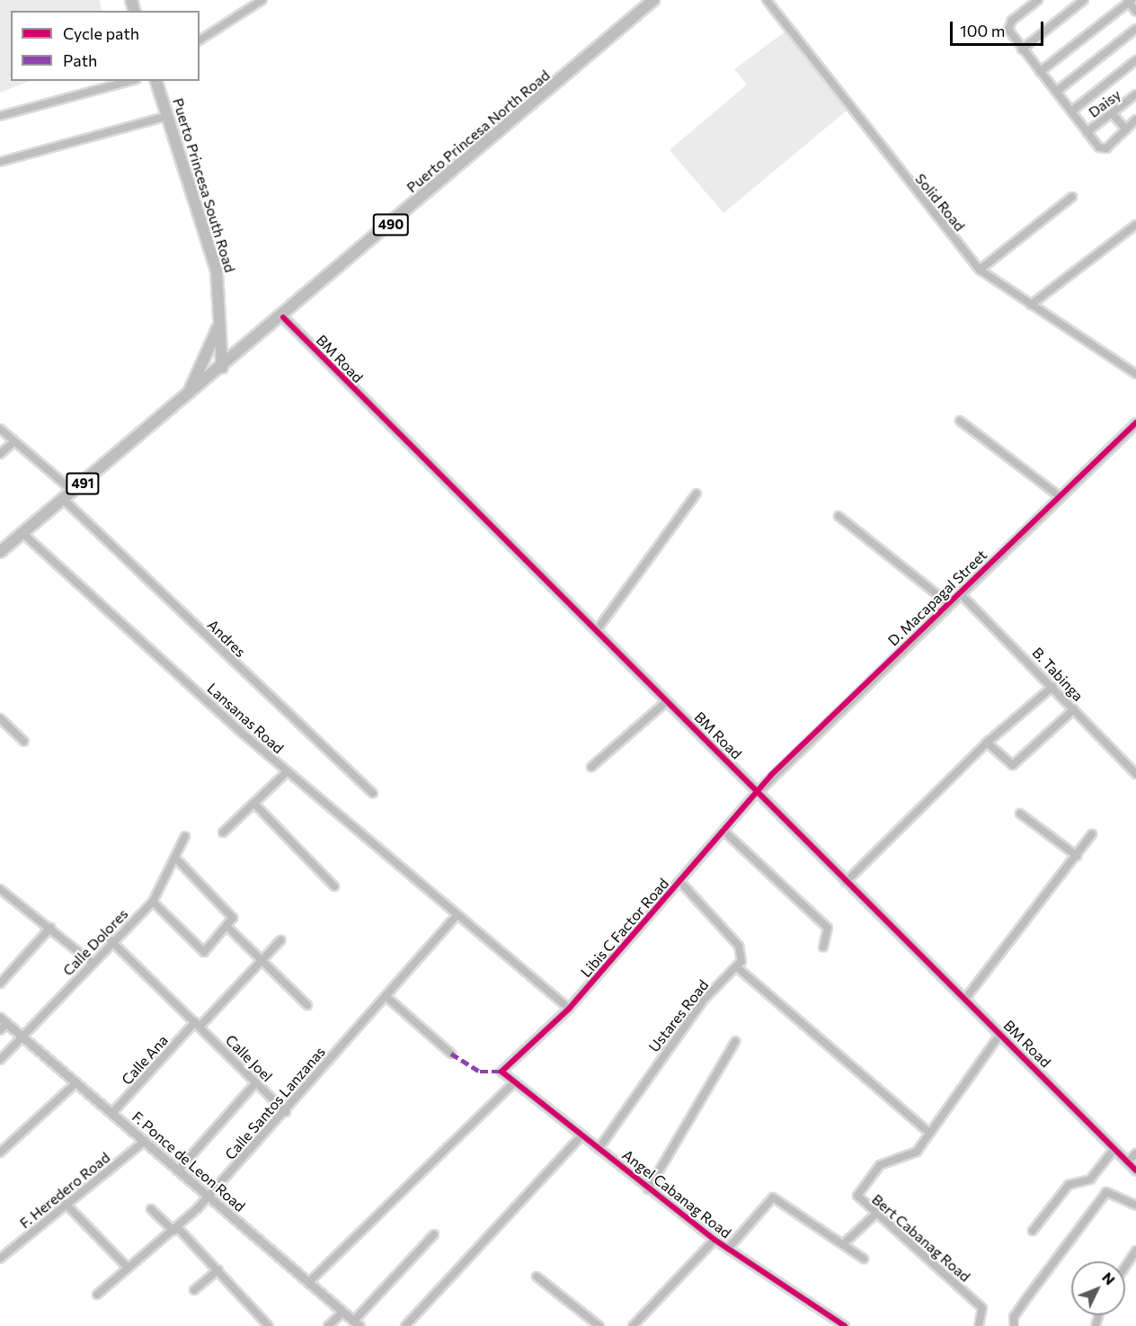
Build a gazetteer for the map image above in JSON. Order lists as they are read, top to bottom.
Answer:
{
  "streets": {
    "main road": [
      "Puerto Princesa North Road",
      "Puerto Princesa South Road",
      "490",
      "491"
    ],
    "street": [
      "Daisy",
      "Solid Road",
      "BM Road",
      "D. Macapagal Street",
      "Andres",
      "B. Tabinga",
      "Lansanas Road",
      "Libis C Factor Road",
      "Calle Dolores",
      "Ustares Road",
      "Calle Joel",
      "Calle Ana",
      "Calle Santos Lanzanas",
      "F. Ponce de Leon Road",
      "F. Heredero Road",
      "Angel Cabanag Road",
      "Bert Cabanag Road"
    ]
  },
  "crossings": [
    ["Puerto Princesa North Road", "Puerto Princesa South Road"],
    ["Puerto Princesa North Road", "BM Road"],
    ["Puerto Princesa North Road", "491"],
    ["Puerto Princesa South Road", "491"],
    ["BM Road", "D. Macapagal Street"],
    ["BM Road", "Libis C Factor Road"],
    ["BM Road", "Bert Cabanag Road"],
    ["491", "Andres"],
    ["491", "Lansanas Road"],
    ["D. Macapagal Street", "B. Tabinga"],
    ["D. Macapagal Street", "Libis C Factor Road"],
    ["Lansanas Road", "Libis C Factor Road"],
    ["Lansanas Road", "Calle Santos Lanzanas"],
    ["Libis C Factor Road", "Angel Cabanag Road"],
    ["Calle Dolores", "Calle Joel"],
    ["Calle Dolores", "F. Ponce de Leon Road"],
    ["Ustares Road", "Angel Cabanag Road"],
    ["Calle Joel", "Calle Ana"],
    ["Calle Joel", "Calle Santos Lanzanas"],
    ["Calle Ana", "F. Ponce de Leon Road"],
    ["Calle Santos Lanzanas", "F. Ponce de Leon Road"],
    ["F. Ponce de Leon Road", "F. Heredero Road"]
  ],
  "legend": ["Cycle path", "Path"],
  "scale_bar": "100 m",
  "north": "top right"
}
